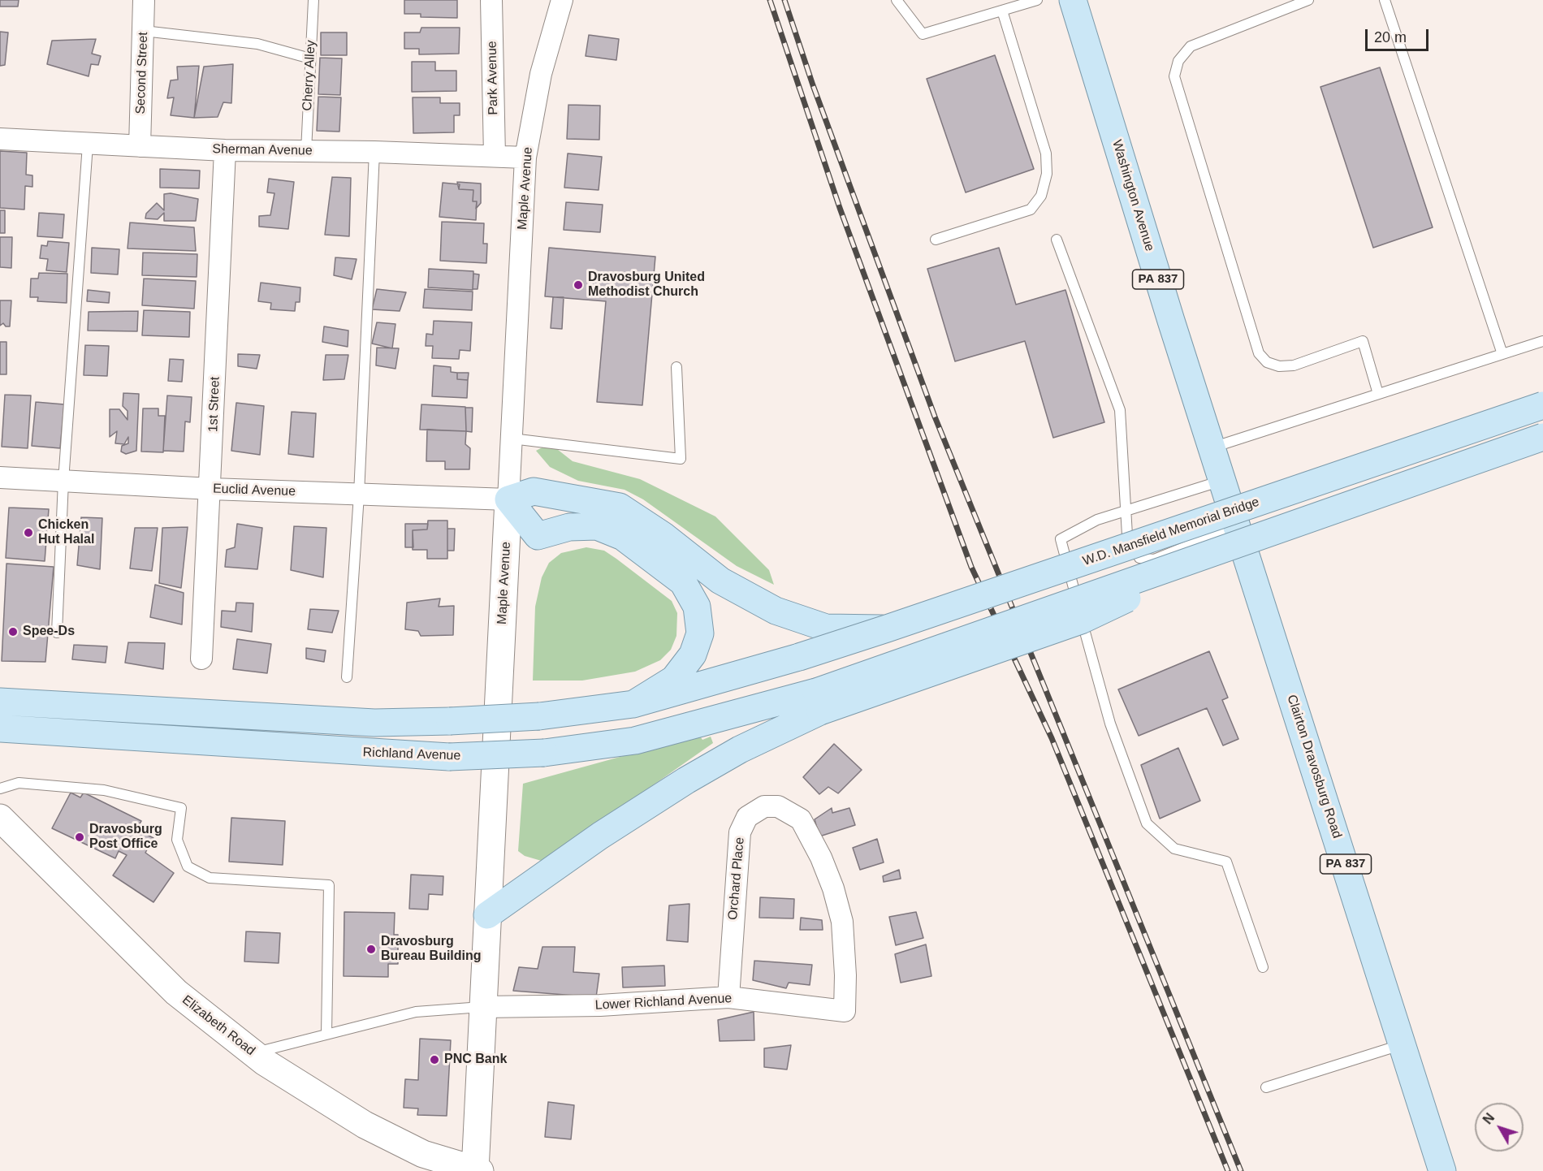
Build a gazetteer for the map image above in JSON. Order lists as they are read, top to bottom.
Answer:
{
  "streets": {
    "main road": [
      "Maple Avenue",
      "Washington Avenue",
      "PA 837",
      "W.D. Mansfield Memorial Bridge",
      "Richland Avenue",
      "Clairton Dravosburg Road",
      "Elizabeth Road"
    ],
    "street": [
      "Second Street",
      "Park Avenue",
      "Sherman Avenue",
      "1st Street",
      "Euclid Avenue",
      "Orchard Place",
      "Lower Richland Avenue"
    ],
    "lane": ["Cherry Alley"]
  },
  "crossings": [
    ["Second Street", "Sherman Avenue"],
    ["Cherry Alley", "Sherman Avenue"],
    ["Park Avenue", "Sherman Avenue"],
    ["Sherman Avenue", "Maple Avenue"],
    ["Sherman Avenue", "1st Street"],
    ["Maple Avenue", "Euclid Avenue"],
    ["Maple Avenue", "Lower Richland Avenue"],
    ["Maple Avenue", "Elizabeth Road"],
    ["Washington Avenue", "Clairton Dravosburg Road"],
    ["1st Street", "Euclid Avenue"],
    ["Orchard Place", "Lower Richland Avenue"]
  ],
  "places": [
    "Dravosburg United Methodist Church",
    "Chicken Hut Halal",
    "Spee-Ds",
    "Dravosburg Post Office",
    "Dravosburg Bureau Building",
    "PNC Bank"
  ],
  "scale_bar": "20 m",
  "north": "top left"
}
